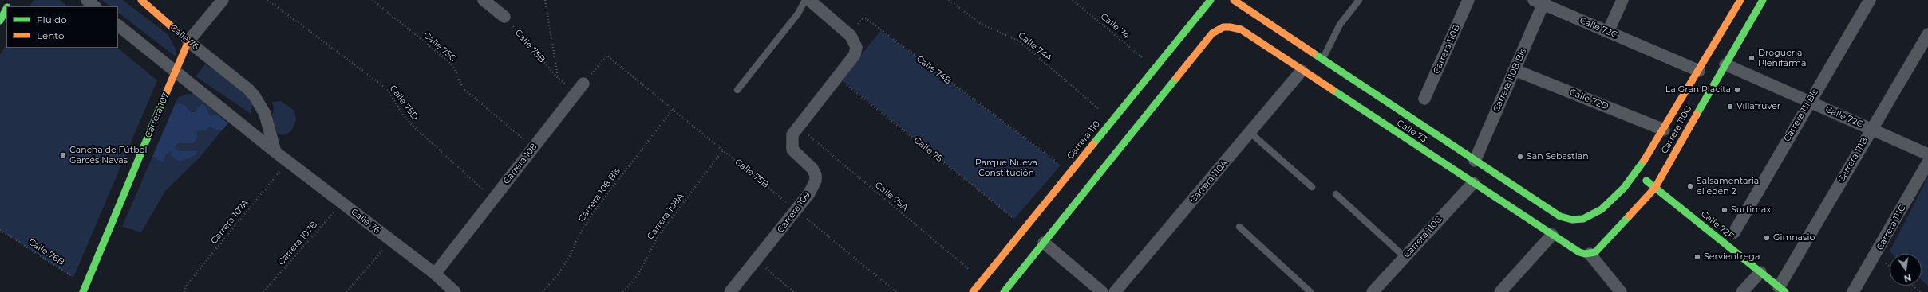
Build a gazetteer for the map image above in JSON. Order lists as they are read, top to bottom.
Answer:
{
  "streets": {
    "main road": [
      "Calle 76",
      "Carrera 107",
      "Carrera 110G",
      "Calle 73",
      "Carrera 110",
      "Calle 72F"
    ],
    "street": [
      "Calle 72C",
      "Carrera 110B",
      "Carrera 110B Bis",
      "Calle 72D",
      "Carrera 111 Bis",
      "Carrera 111B",
      "Carrera 108",
      "Carrera 110A",
      "Carrera 109",
      "Carrera 111C",
      "Carrera 110C"
    ],
    "path": [
      "Calle 74",
      "Calle 75B",
      "Calle 75C",
      "Calle 74A",
      "Calle 74B",
      "Calle 75D",
      "Calle 75",
      "Carrera 108 Bis",
      "Calle 75A",
      "Carrera 108A",
      "Carrera 107A",
      "Carrera 107B",
      "Calle 76B"
    ]
  },
  "crossings": [
    ["Calle 72C", "Carrera 110B Bis"],
    ["Calle 72C", "Carrera 111 Bis"],
    ["Calle 72C", "Carrera 110G"],
    ["Calle 72C", "Carrera 111B"],
    ["Calle 76", "Carrera 107"],
    ["Calle 76", "Carrera 108"],
    ["Calle 76", "Carrera 107A"],
    ["Calle 76", "Carrera 107B"],
    ["Calle 75B", "Carrera 108"],
    ["Calle 75B", "Carrera 108 Bis"],
    ["Calle 75B", "Carrera 109"],
    ["Calle 75B", "Carrera 108A"],
    ["Calle 75C", "Carrera 108"],
    ["Calle 74B", "Carrera 109"],
    ["Carrera 110B Bis", "Calle 72D"],
    ["Carrera 110B Bis", "Calle 73"],
    ["Calle 72D", "Carrera 110G"],
    ["Calle 75D", "Carrera 108"],
    ["Carrera 107", "Calle 76B"],
    ["Carrera 110G", "Calle 73"],
    ["Carrera 110G", "Calle 72F"],
    ["Calle 73", "Carrera 110A"],
    ["Calle 73", "Carrera 110C"],
    ["Calle 75", "Carrera 109"],
    ["Carrera 111B", "Calle 72F"],
    ["Calle 75A", "Carrera 109"]
  ],
  "parks": ["Parque Nueva Constitución"],
  "places": [
    "Drogueria Plenifarma",
    "La Gran Placita",
    "Villafruver",
    "Cancha de Fútbol Garcés Navas",
    "San Sebastian",
    "Salsamentaria el eden 2",
    "Surtimax",
    "Gimnasio",
    "Servientrega"
  ],
  "legend": ["Fluido", "Lento"],
  "north": "bottom"
}
